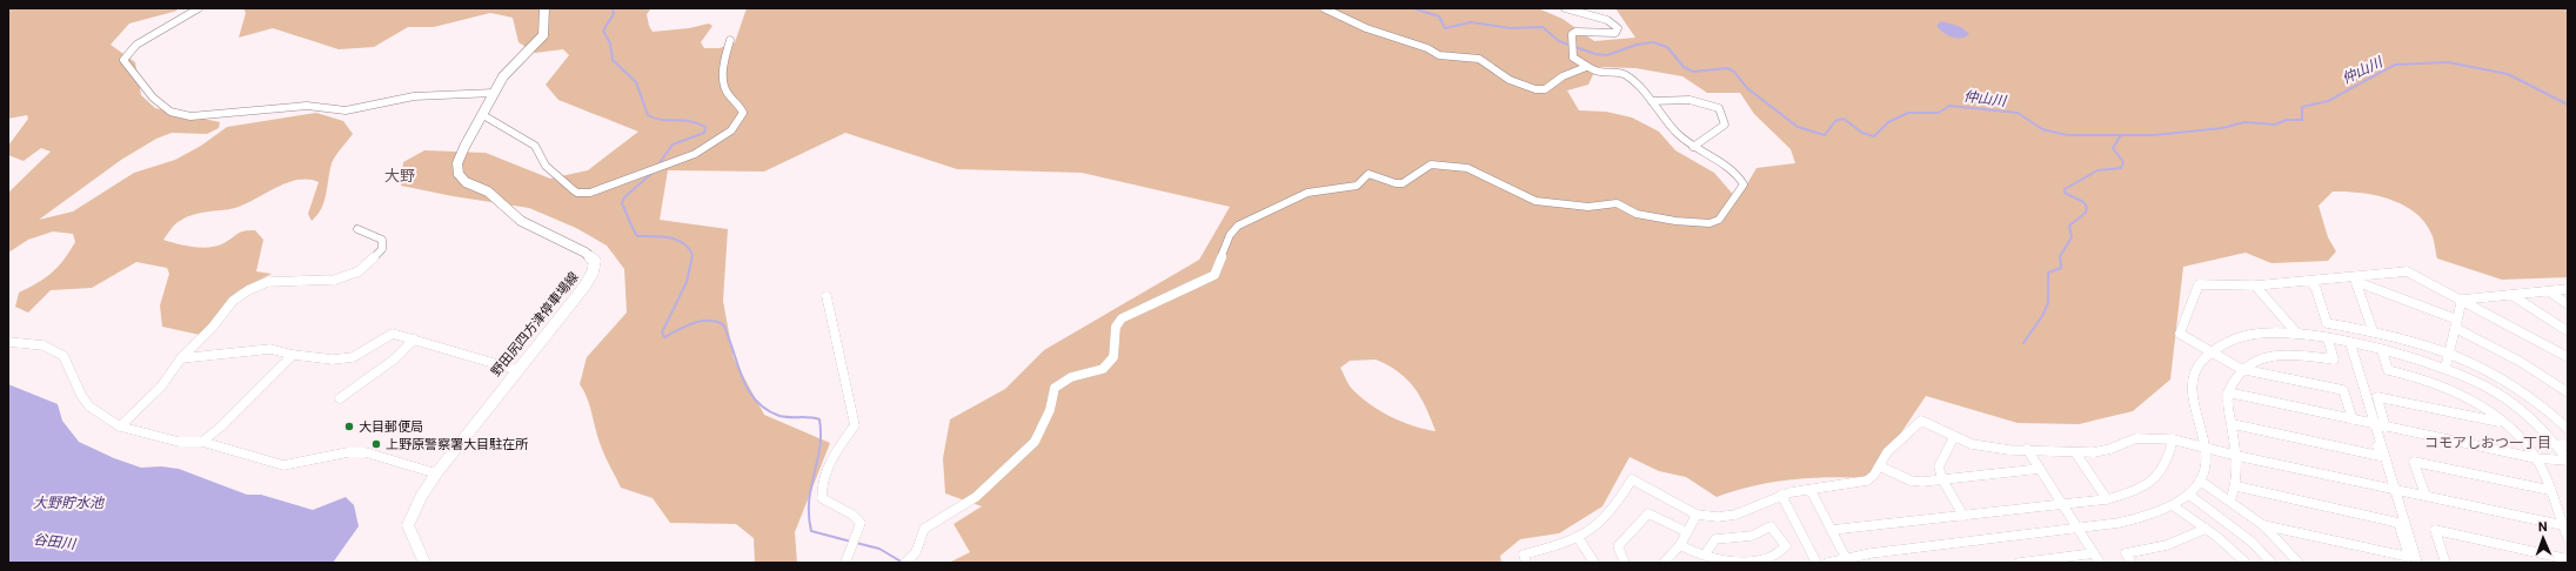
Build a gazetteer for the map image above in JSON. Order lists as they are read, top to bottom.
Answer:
{
  "streets": {
    "main road": ["野田尻四方津停車場線"]
  },
  "districts": ["大野", "コモアしおつ一丁目"],
  "water": ["仲山川", "大野貯水池", "谷田川"],
  "places": ["大目郵便局", "上野原警察署大目駐在所"],
  "north": "top"
}
